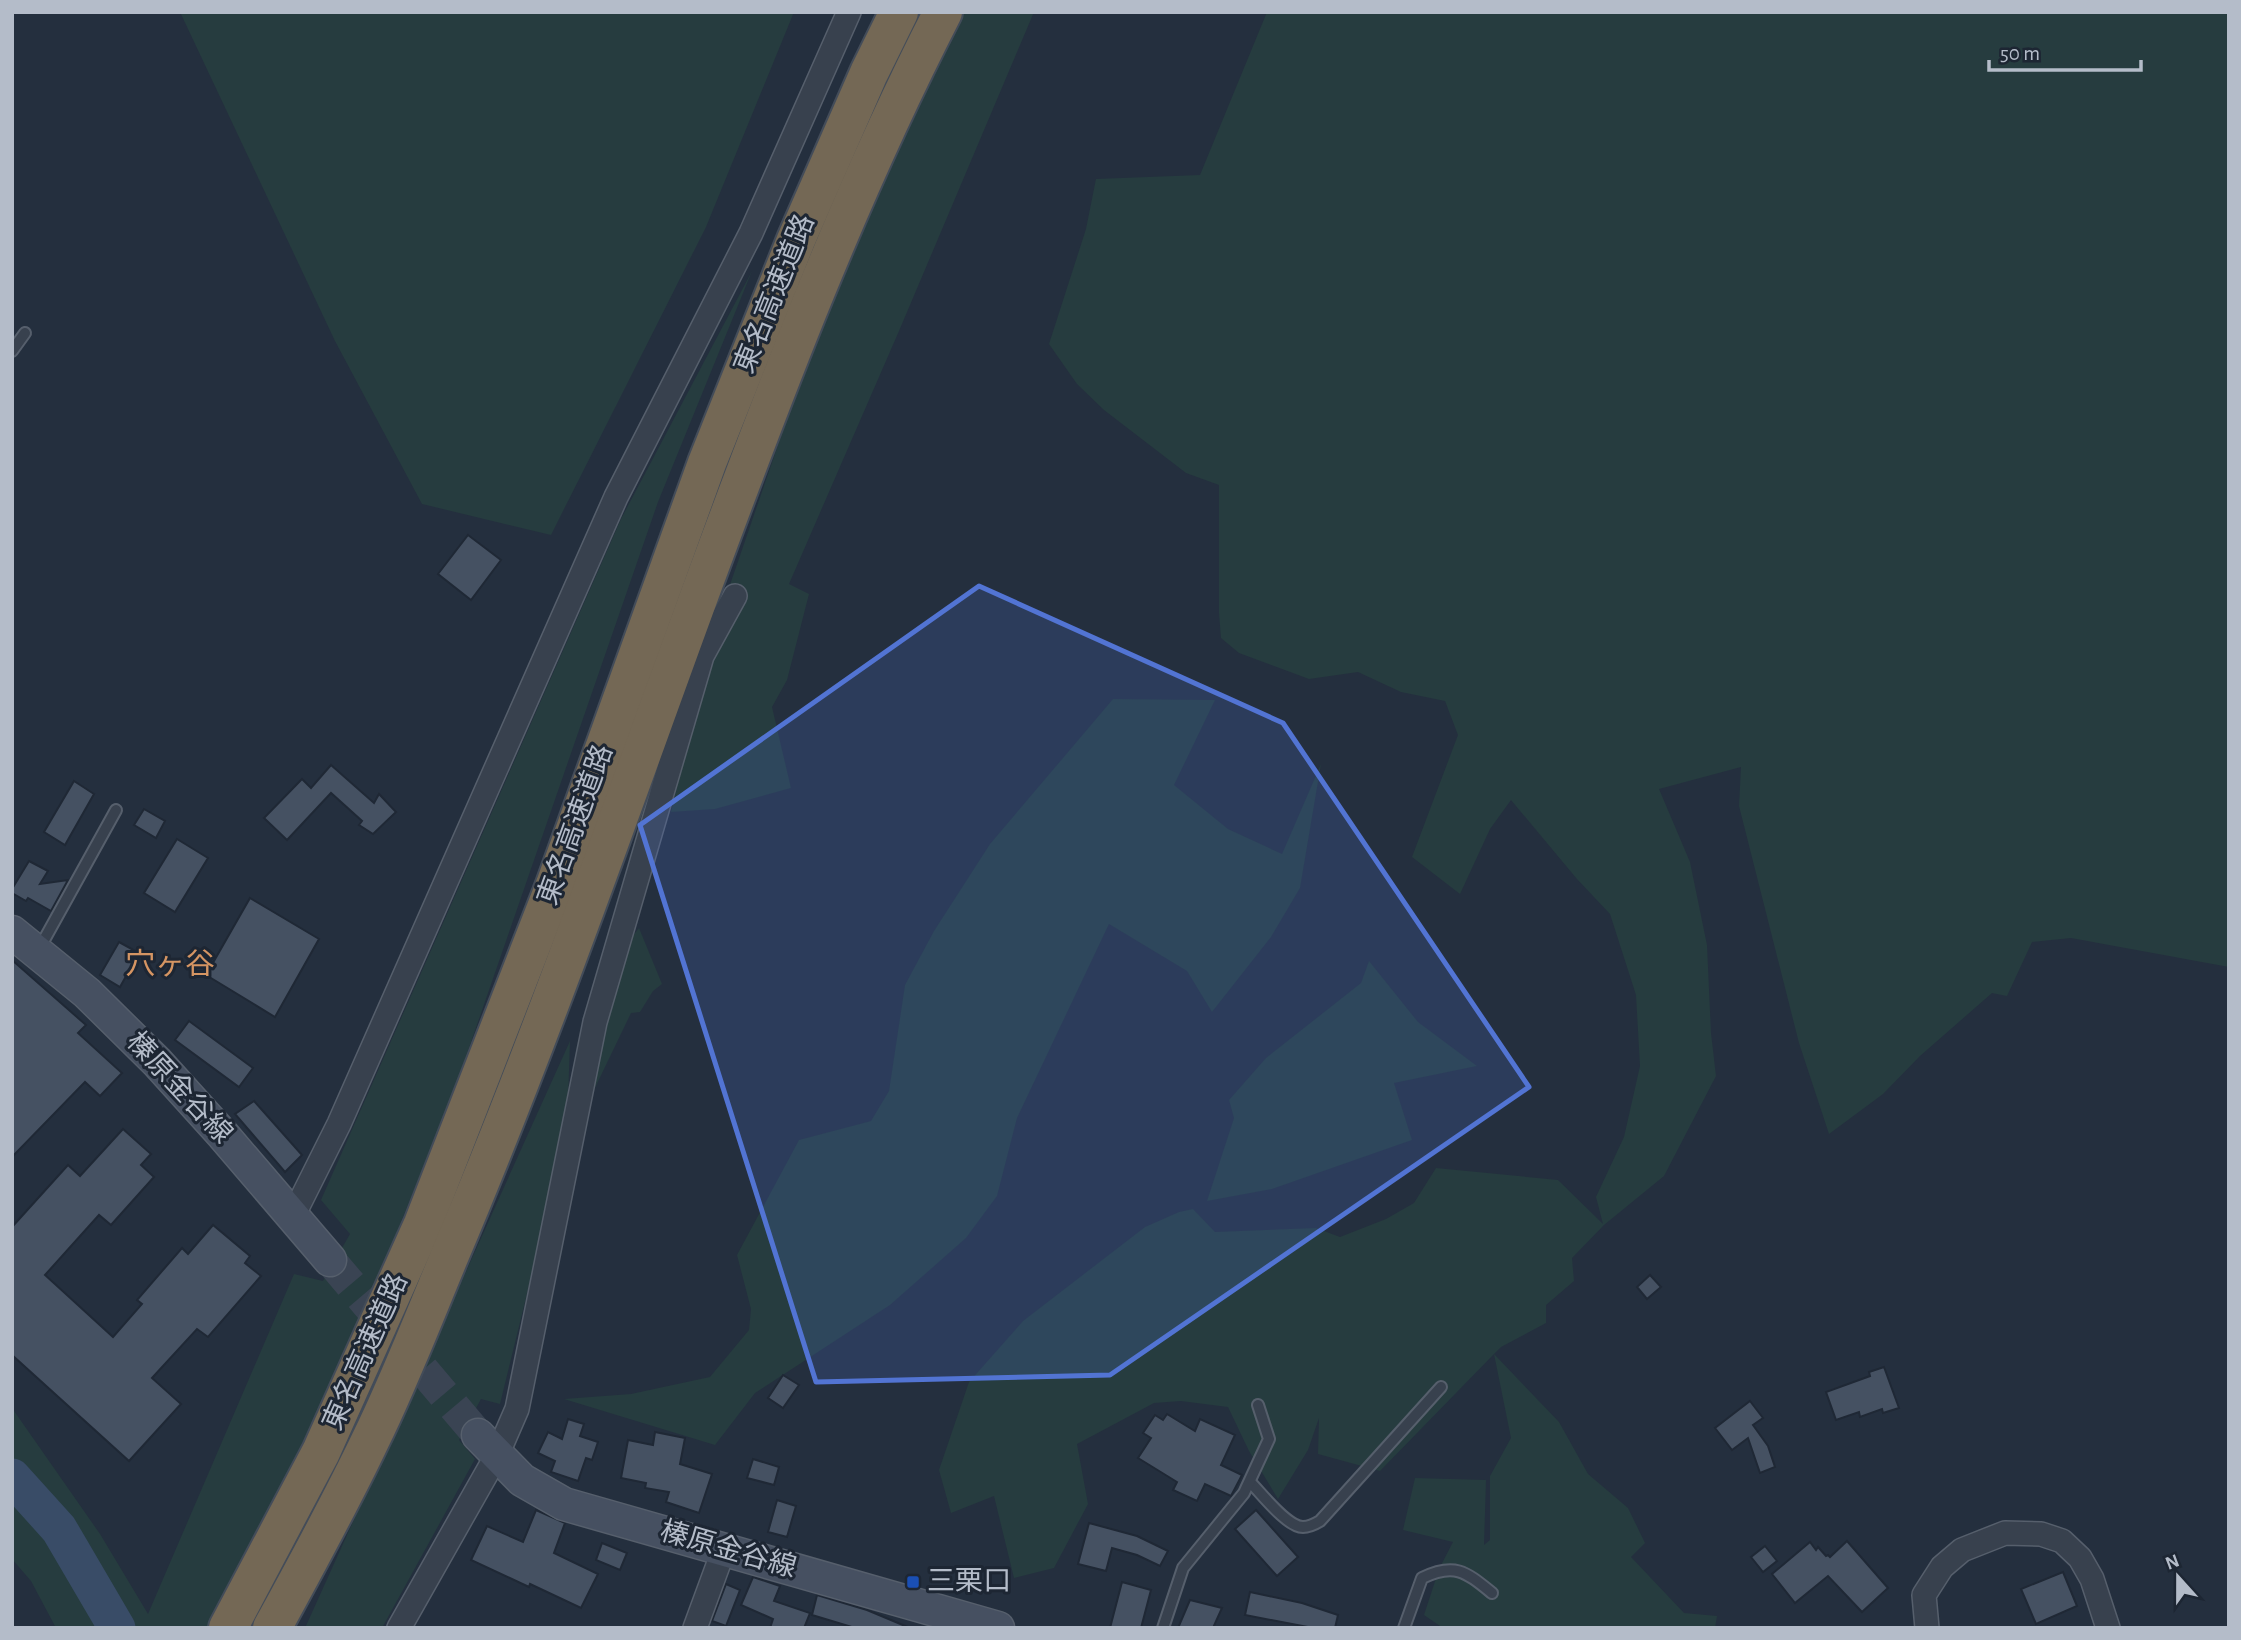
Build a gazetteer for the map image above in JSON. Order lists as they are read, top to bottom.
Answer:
{
  "streets": {
    "highway": ["東名高速道路"],
    "main road": ["榛原金谷線"]
  },
  "districts": ["穴ヶ谷"],
  "places": {
    "transit": ["三栗口"]
  },
  "scale_bar": "50 m",
  "north": "top"
}
